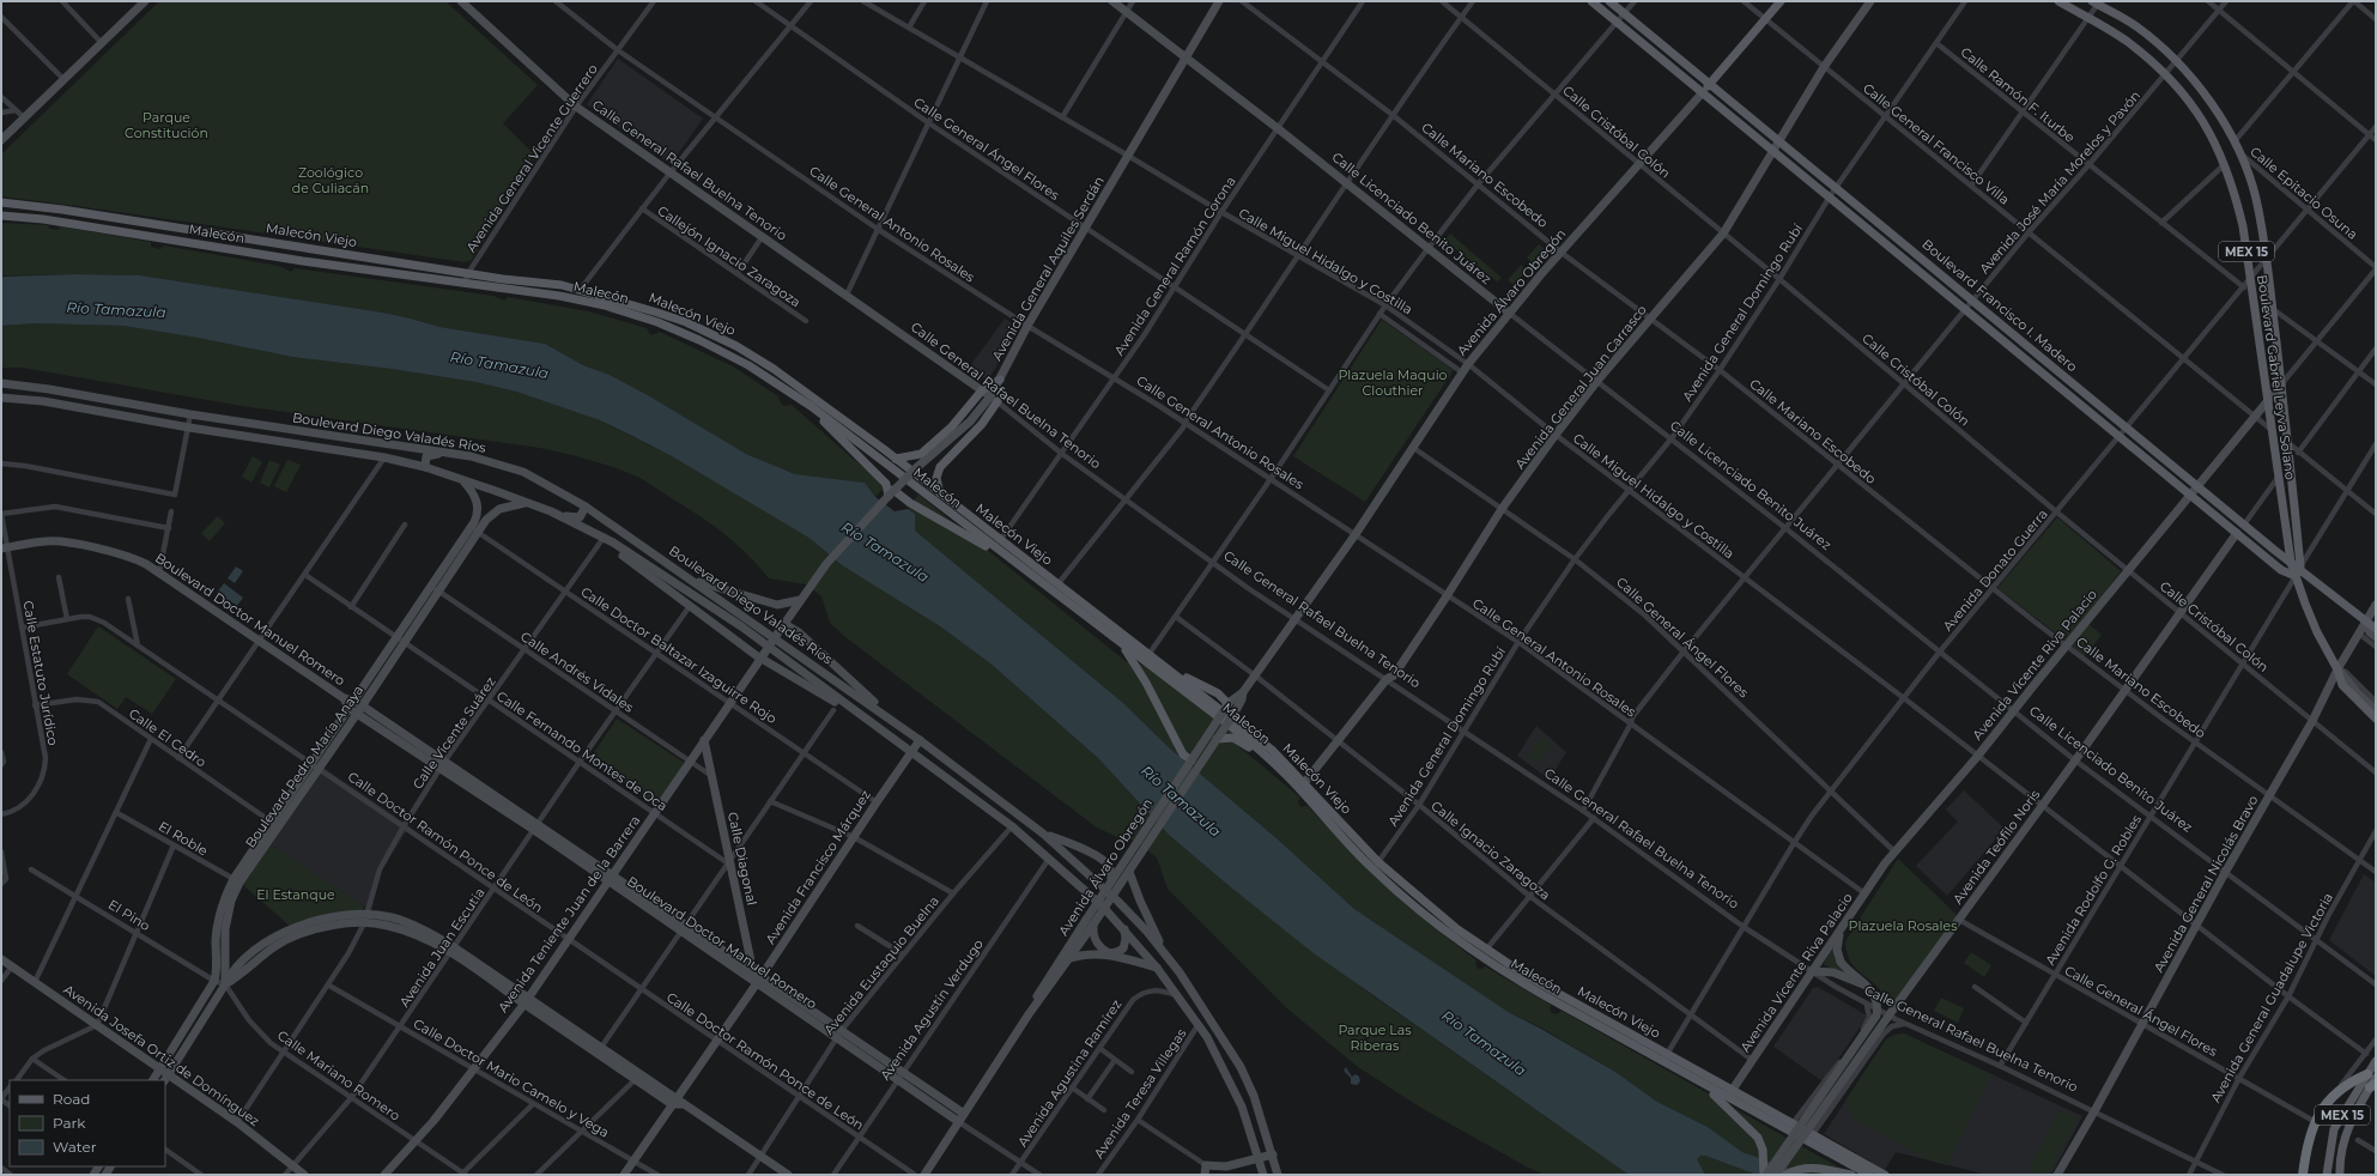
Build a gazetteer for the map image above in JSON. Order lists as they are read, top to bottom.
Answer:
{
  "streets": {
    "main road": [
      "Calle General Rafael Buelna Tenorio",
      "Calle Licenciado Benito Juárez",
      "Malecón",
      "Malecón Viejo",
      "MEX 15",
      "Avenida General Aquiles Serdán",
      "Avenida Álvaro Obregón",
      "Boulevard Francisco I. Madero",
      "Boulevard Gabriel Leyva Solano",
      "Avenida General Juan Carrasco",
      "Boulevard Diego Valadés Ríos",
      "Boulevard Doctor Manuel Romero",
      "Avenida Vicente Riva Palacio",
      "Boulevard Pedro María Anaya",
      "Avenida Teófilo Noris",
      "Calle Diagonal",
      "Avenida Francisco Márquez",
      "Avenida General Nicolás Bravo",
      "Avenida Teniente Juan de la Barrera",
      "Avenida Josefa Ortiz de Domínguez"
    ],
    "street": [
      "Calle Ramón F. Iturbe",
      "Calle Cristóbal Colón",
      "Calle General Francisco Villa",
      "Calle General Ángel Flores",
      "Avenida General Vicente Guerrero",
      "Calle Mariano Escobedo",
      "Avenida José María Morelos y Pavón",
      "Calle Epitacio Osuna",
      "Calle General Antonio Rosales",
      "Callejón Ignacio Zaragoza",
      "Calle Miguel Hidalgo y Costilla",
      "Avenida General Ramón Corona",
      "Avenida General Domingo Rubí",
      "Avenida Donato Guerra",
      "Calle Doctor Baltazar Izaguirre Rojo",
      "Calle Andrés Vidales",
      "Calle Estatuto Jurídico",
      "Calle Vicente Suárez",
      "Calle El Cedro",
      "Calle Fernando Montes de Oca",
      "El Roble",
      "Calle Doctor Ramón Ponce de León",
      "Calle Ignacio Zaragoza",
      "Avenida Rodolfo G. Robles",
      "El Pino",
      "Avenida Juan Escutia",
      "Avenida Eustaquio Buelna",
      "Avenida General Guadalupe Victoria",
      "Avenida Agustín Verdugo",
      "Avenida Agustina Ramírez",
      "Calle Mariano Romero",
      "Calle Doctor Mario Camelo y Vega",
      "Avenida Teresa Villegas"
    ]
  },
  "crossings": [
    ["Calle Ramón F. Iturbe", "Avenida José María Morelos y Pavón"],
    ["Calle Ramón F. Iturbe", "Avenida General Domingo Rubí"],
    ["Calle Ramón F. Iturbe", "Avenida Donato Guerra"],
    ["Calle Cristóbal Colón", "Avenida José María Morelos y Pavón"],
    ["Calle Cristóbal Colón", "Avenida Álvaro Obregón"],
    ["Calle Cristóbal Colón", "Avenida General Domingo Rubí"],
    ["Calle Cristóbal Colón", "Avenida General Juan Carrasco"],
    ["Calle Cristóbal Colón", "Avenida Donato Guerra"],
    ["Calle Cristóbal Colón", "Avenida Vicente Riva Palacio"],
    ["Calle Cristóbal Colón", "Avenida Teófilo Noris"],
    ["Calle Cristóbal Colón", "Avenida General Nicolás Bravo"],
    ["Calle Cristóbal Colón", "Avenida Rodolfo G. Robles"],
    ["Calle General Francisco Villa", "Avenida José María Morelos y Pavón"],
    ["Calle General Francisco Villa", "Avenida Álvaro Obregón"],
    ["Calle General Francisco Villa", "Avenida General Domingo Rubí"],
    ["Calle General Francisco Villa", "Boulevard Gabriel Leyva Solano"],
    ["Calle General Francisco Villa", "Avenida General Juan Carrasco"],
    ["Calle General Francisco Villa", "Avenida Donato Guerra"],
    ["Calle General Francisco Villa", "Avenida Vicente Riva Palacio"],
    ["Calle General Ángel Flores", "Avenida José María Morelos y Pavón"],
    ["Calle General Ángel Flores", "Avenida General Ramón Corona"],
    ["Calle General Ángel Flores", "Avenida General Aquiles Serdán"],
    ["Calle General Ángel Flores", "Avenida Álvaro Obregón"],
    ["Calle General Ángel Flores", "Avenida General Domingo Rubí"],
    ["Calle General Ángel Flores", "Avenida General Juan Carrasco"],
    ["Calle General Ángel Flores", "Avenida Donato Guerra"],
    ["Calle General Ángel Flores", "Avenida Vicente Riva Palacio"],
    ["Calle General Ángel Flores", "Avenida Teófilo Noris"],
    ["Calle General Ángel Flores", "Avenida General Nicolás Bravo"],
    ["Calle General Ángel Flores", "Avenida Rodolfo G. Robles"],
    ["Calle General Ángel Flores", "Avenida General Guadalupe Victoria"],
    ["Avenida General Vicente Guerrero", "Calle General Rafael Buelna Tenorio"],
    ["Avenida General Vicente Guerrero", "Calle General Antonio Rosales"],
    ["Avenida General Vicente Guerrero", "Malecón"],
    ["Avenida General Vicente Guerrero", "Malecón Viejo"],
    ["Calle General Rafael Buelna Tenorio", "Avenida José María Morelos y Pavón"],
    ["Calle General Rafael Buelna Tenorio", "Avenida General Ramón Corona"],
    ["Calle General Rafael Buelna Tenorio", "Avenida General Aquiles Serdán"],
    ["Calle General Rafael Buelna Tenorio", "Avenida Álvaro Obregón"],
    ["Calle General Rafael Buelna Tenorio", "Avenida General Domingo Rubí"],
    ["Calle General Rafael Buelna Tenorio", "Avenida General Juan Carrasco"],
    ["Calle General Rafael Buelna Tenorio", "Avenida Donato Guerra"],
    ["Calle General Rafael Buelna Tenorio", "Avenida Vicente Riva Palacio"],
    ["Calle General Rafael Buelna Tenorio", "Avenida General Nicolás Bravo"],
    ["Calle General Rafael Buelna Tenorio", "Avenida Rodolfo G. Robles"],
    ["Calle General Rafael Buelna Tenorio", "Avenida General Guadalupe Victoria"],
    ["Calle Mariano Escobedo", "Avenida José María Morelos y Pavón"],
    ["Calle Mariano Escobedo", "Avenida General Ramón Corona"],
    ["Calle Mariano Escobedo", "Avenida Álvaro Obregón"],
    ["Calle Mariano Escobedo", "Avenida General Domingo Rubí"],
    ["Calle Mariano Escobedo", "Avenida General Juan Carrasco"],
    ["Calle Mariano Escobedo", "Avenida Donato Guerra"],
    ["Calle Mariano Escobedo", "Avenida Vicente Riva Palacio"],
    ["Calle Mariano Escobedo", "Avenida Teófilo Noris"],
    ["Calle Mariano Escobedo", "Avenida General Nicolás Bravo"],
    ["Calle Mariano Escobedo", "Avenida Rodolfo G. Robles"],
    ["Calle Mariano Escobedo", "Avenida General Guadalupe Victoria"],
    ["Avenida José María Morelos y Pavón", "Calle Licenciado Benito Juárez"],
    ["Avenida José María Morelos y Pavón", "Calle General Antonio Rosales"],
    ["Avenida José María Morelos y Pavón", "Calle Miguel Hidalgo y Costilla"],
    ["Avenida José María Morelos y Pavón", "Boulevard Francisco I. Madero"],
    ["Avenida José María Morelos y Pavón", "Boulevard Gabriel Leyva Solano"],
    ["Calle Epitacio Osuna", "Boulevard Gabriel Leyva Solano"],
    ["Calle Epitacio Osuna", "Avenida Donato Guerra"],
    ["Calle Epitacio Osuna", "Avenida Vicente Riva Palacio"],
    ["Calle Licenciado Benito Juárez", "Avenida General Ramón Corona"],
    ["Calle Licenciado Benito Juárez", "Avenida General Aquiles Serdán"],
    ["Calle Licenciado Benito Juárez", "Avenida Álvaro Obregón"],
    ["Calle Licenciado Benito Juárez", "Avenida General Domingo Rubí"],
    ["Calle Licenciado Benito Juárez", "Avenida General Juan Carrasco"],
    ["Calle Licenciado Benito Juárez", "Avenida Donato Guerra"],
    ["Calle Licenciado Benito Juárez", "Avenida Vicente Riva Palacio"],
    ["Calle Licenciado Benito Juárez", "Avenida Teófilo Noris"],
    ["Calle Licenciado Benito Juárez", "Avenida General Nicolás Bravo"],
    ["Calle Licenciado Benito Juárez", "Avenida Rodolfo G. Robles"],
    ["Calle Licenciado Benito Juárez", "Avenida General Guadalupe Victoria"],
    ["Calle General Antonio Rosales", "Avenida General Ramón Corona"],
    ["Calle General Antonio Rosales", "Avenida General Aquiles Serdán"],
    ["Calle General Antonio Rosales", "Avenida Álvaro Obregón"],
    ["Calle General Antonio Rosales", "Avenida General Domingo Rubí"],
    ["Calle General Antonio Rosales", "Avenida General Juan Carrasco"],
    ["Calle General Antonio Rosales", "Avenida Donato Guerra"],
    ["Calle General Antonio Rosales", "Avenida Vicente Riva Palacio"],
    ["Malecón", "Malecón Viejo"],
    ["Malecón", "Avenida General Domingo Rubí"],
    ["Malecón", "Avenida Donato Guerra"],
    ["Malecón Viejo", "Avenida General Ramón Corona"],
    ["Malecón Viejo", "Avenida General Domingo Rubí"],
    ["Malecón Viejo", "Avenida General Juan Carrasco"],
    ["Malecón Viejo", "Avenida Donato Guerra"],
    ["Malecón Viejo", "Avenida Vicente Riva Palacio"],
    ["Calle Miguel Hidalgo y Costilla", "Avenida General Ramón Corona"],
    ["Calle Miguel Hidalgo y Costilla", "Avenida General Aquiles Serdán"],
    ["Calle Miguel Hidalgo y Costilla", "Avenida Álvaro Obregón"],
    ["Calle Miguel Hidalgo y Costilla", "Avenida General Domingo Rubí"],
    ["Calle Miguel Hidalgo y Costilla", "Avenida General Juan Carrasco"],
    ["Calle Miguel Hidalgo y Costilla", "Avenida Donato Guerra"],
    ["Calle Miguel Hidalgo y Costilla", "Avenida Vicente Riva Palacio"],
    ["Calle Miguel Hidalgo y Costilla", "Avenida Teófilo Noris"],
    ["Calle Miguel Hidalgo y Costilla", "Avenida General Nicolás Bravo"],
    ["Calle Miguel Hidalgo y Costilla", "Avenida Rodolfo G. Robles"],
    ["Calle Miguel Hidalgo y Costilla", "Avenida General Guadalupe Victoria"],
    ["Avenida General Aquiles Serdán", "Avenida Teniente Juan de la Barrera"],
    ["Avenida Álvaro Obregón", "Boulevard Francisco I. Madero"],
    ["Avenida Álvaro Obregón", "Boulevard Doctor Manuel Romero"],
    ["Avenida Álvaro Obregón", "Calle Ignacio Zaragoza"],
    ["Boulevard Francisco I. Madero", "Avenida General Domingo Rubí"],
    ["Boulevard Francisco I. Madero", "Boulevard Gabriel Leyva Solano"],
    ["Boulevard Francisco I. Madero", "Avenida General Juan Carrasco"],
    ["Boulevard Francisco I. Madero", "Avenida Donato Guerra"],
    ["Boulevard Francisco I. Madero", "Avenida Vicente Riva Palacio"],
    ["Boulevard Francisco I. Madero", "Avenida Teófilo Noris"],
    ["Boulevard Francisco I. Madero", "Avenida General Nicolás Bravo"],
    ["Boulevard Francisco I. Madero", "Avenida Rodolfo G. Robles"],
    ["Avenida General Domingo Rubí", "Calle Ignacio Zaragoza"],
    ["Boulevard Gabriel Leyva Solano", "Avenida Donato Guerra"],
    ["Boulevard Gabriel Leyva Solano", "Avenida Vicente Riva Palacio"],
    ["Boulevard Gabriel Leyva Solano", "Avenida General Nicolás Bravo"],
    ["Boulevard Gabriel Leyva Solano", "Avenida Rodolfo G. Robles"],
    ["Avenida General Juan Carrasco", "Calle Ignacio Zaragoza"],
    ["Boulevard Diego Valadés Ríos", "Calle Vicente Suárez"],
    ["Boulevard Diego Valadés Ríos", "Boulevard Pedro María Anaya"],
    ["Boulevard Diego Valadés Ríos", "Avenida Francisco Márquez"],
    ["Boulevard Diego Valadés Ríos", "Avenida Eustaquio Buelna"],
    ["Boulevard Diego Valadés Ríos", "Avenida Agustín Verdugo"],
    ["Boulevard Diego Valadés Ríos", "Avenida Agustina Ramírez"],
    ["Boulevard Diego Valadés Ríos", "Avenida Teresa Villegas"],
    ["Avenida Donato Guerra", "Calle Ignacio Zaragoza"],
    ["Boulevard Doctor Manuel Romero", "Calle Estatuto Jurídico"],
    ["Boulevard Doctor Manuel Romero", "Calle Vicente Suárez"],
    ["Boulevard Doctor Manuel Romero", "Boulevard Pedro María Anaya"],
    ["Boulevard Doctor Manuel Romero", "Calle Diagonal"],
    ["Boulevard Doctor Manuel Romero", "Avenida Francisco Márquez"],
    ["Boulevard Doctor Manuel Romero", "Avenida Teniente Juan de la Barrera"],
    ["Boulevard Doctor Manuel Romero", "Avenida Juan Escutia"],
    ["Boulevard Doctor Manuel Romero", "Avenida Eustaquio Buelna"],
    ["Boulevard Doctor Manuel Romero", "Avenida Agustín Verdugo"],
    ["Boulevard Doctor Manuel Romero", "Avenida Agustina Ramírez"],
    ["Calle Doctor Baltazar Izaguirre Rojo", "Calle Vicente Suárez"],
    ["Calle Doctor Baltazar Izaguirre Rojo", "Boulevard Pedro María Anaya"],
    ["Calle Doctor Baltazar Izaguirre Rojo", "Avenida Francisco Márquez"],
    ["Calle Doctor Baltazar Izaguirre Rojo", "Avenida Teniente Juan de la Barrera"],
    ["Calle Doctor Baltazar Izaguirre Rojo", "Avenida Juan Escutia"],
    ["Avenida Vicente Riva Palacio", "Calle Ignacio Zaragoza"],
    ["Calle Andrés Vidales", "Calle Vicente Suárez"],
    ["Calle Andrés Vidales", "Boulevard Pedro María Anaya"],
    ["Calle Andrés Vidales", "Calle Diagonal"],
    ["Calle Andrés Vidales", "Avenida Teniente Juan de la Barrera"],
    ["Calle Andrés Vidales", "Avenida Juan Escutia"],
    ["Calle Estatuto Jurídico", "Calle El Cedro"],
    ["Calle Estatuto Jurídico", "Calle Doctor Ramón Ponce de León"],
    ["Calle Vicente Suárez", "Calle Fernando Montes de Oca"],
    ["Calle Vicente Suárez", "Calle Doctor Ramón Ponce de León"],
    ["Calle Vicente Suárez", "Avenida Josefa Ortiz de Domínguez"],
    ["Calle Vicente Suárez", "Calle Mariano Romero"],
    ["Calle Vicente Suárez", "Calle Doctor Mario Camelo y Vega"],
    ["Calle El Cedro", "Boulevard Pedro María Anaya"],
    ["Calle Fernando Montes de Oca", "Boulevard Pedro María Anaya"],
    ["Calle Fernando Montes de Oca", "Calle Diagonal"],
    ["Calle Fernando Montes de Oca", "Avenida Teniente Juan de la Barrera"],
    ["Calle Fernando Montes de Oca", "Avenida Juan Escutia"],
    ["Boulevard Pedro María Anaya", "El Roble"],
    ["Boulevard Pedro María Anaya", "Calle Doctor Ramón Ponce de León"],
    ["Boulevard Pedro María Anaya", "El Pino"],
    ["Boulevard Pedro María Anaya", "Avenida Josefa Ortiz de Domínguez"],
    ["Boulevard Pedro María Anaya", "Calle Mariano Romero"],
    ["Calle Doctor Ramón Ponce de León", "Avenida Francisco Márquez"],
    ["Calle Doctor Ramón Ponce de León", "Avenida Teniente Juan de la Barrera"],
    ["Calle Doctor Ramón Ponce de León", "Avenida Juan Escutia"],
    ["Calle Doctor Ramón Ponce de León", "Avenida Eustaquio Buelna"],
    ["Calle Doctor Ramón Ponce de León", "Avenida Agustín Verdugo"],
    ["Calle Diagonal", "Avenida Teniente Juan de la Barrera"],
    ["Avenida Francisco Márquez", "Calle Doctor Mario Camelo y Vega"],
    ["Avenida Teniente Juan de la Barrera", "Calle Mariano Romero"],
    ["Avenida Teniente Juan de la Barrera", "Calle Doctor Mario Camelo y Vega"],
    ["Avenida Juan Escutia", "Avenida Josefa Ortiz de Domínguez"],
    ["Avenida Juan Escutia", "Calle Mariano Romero"],
    ["Avenida Juan Escutia", "Calle Doctor Mario Camelo y Vega"]
  ],
  "water": ["Río Tamazula"],
  "parks": [
    "Parque Constitución",
    "Zoológico de Culiacán",
    "Plazuela Maquio Clouthier",
    "El Estanque",
    "Plazuela Rosales",
    "Parque Las Riberas"
  ],
  "legend": ["Road", "Park", "Water"]
}
